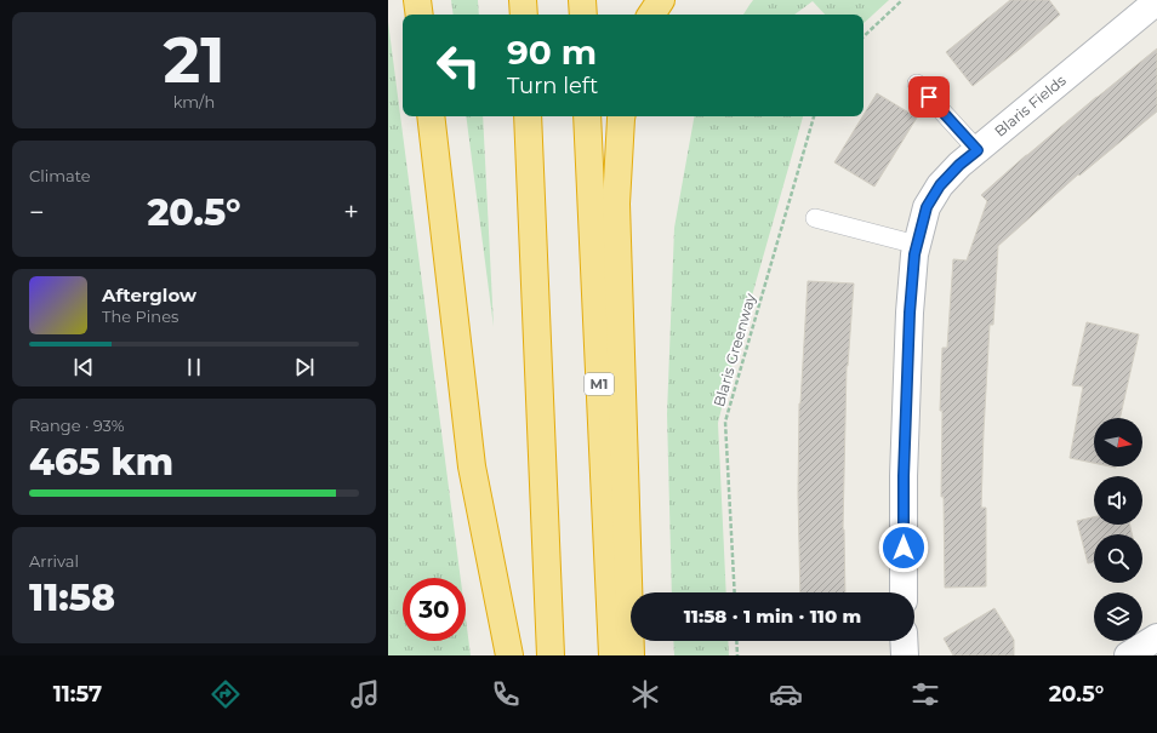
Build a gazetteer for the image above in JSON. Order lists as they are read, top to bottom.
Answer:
{
  "streets": {
    "highway": ["M1"],
    "street": ["Blaris Fields"],
    "path": ["Blaris Greenway"]
  },
  "north": "right",
  "page": {
    "tile": [
      ["21", "km/h"],
      "Climate",
      ["Range · 93%", "465 km"],
      ["Arrival", "11:58"]
    ],
    "turn": ["90 m", "Turn left"],
    "heat": ["−", "20.5°", "+"],
    "song": ["Afterglow", "The Pines"],
    "limit": "30",
    "trip": "11:58 · 1 min · 110 m",
    "tabs": ["11:57", "20.5°"]
  }
}
